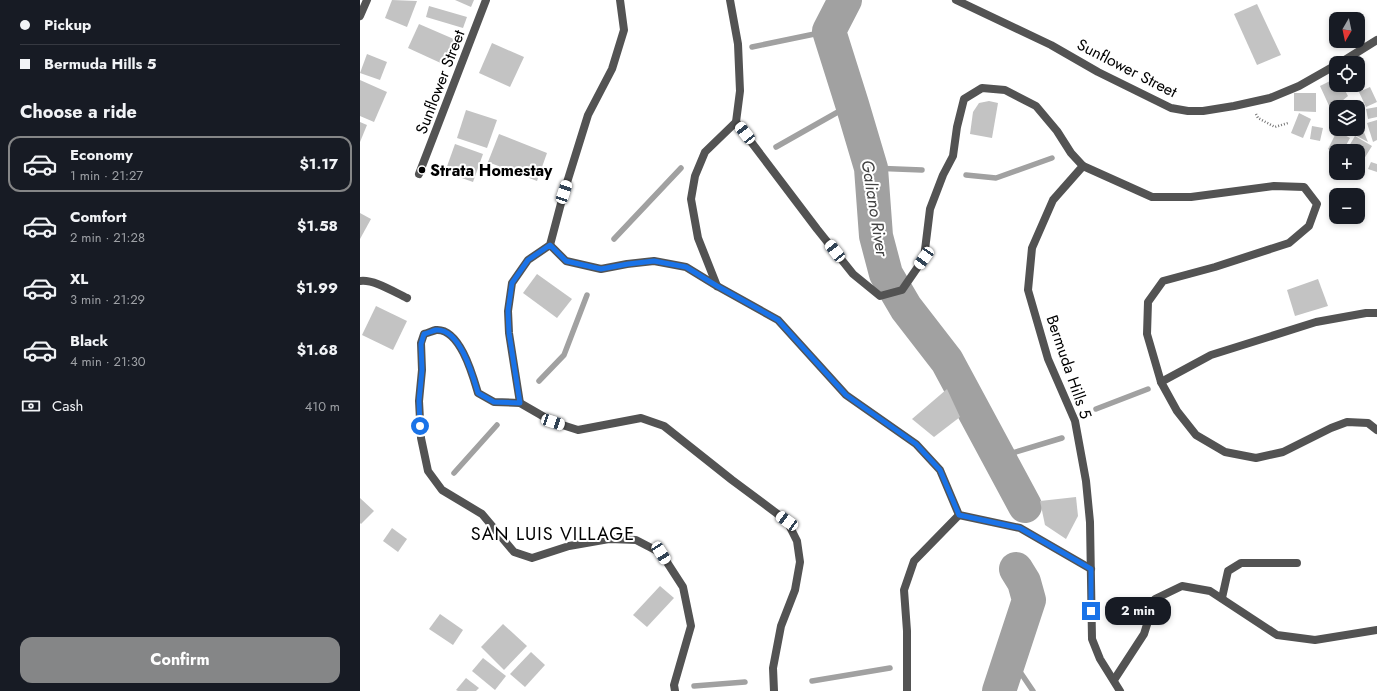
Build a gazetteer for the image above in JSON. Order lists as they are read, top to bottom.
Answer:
{
  "streets": {
    "street": ["Sunflower Street", "Bermuda Hills 5"]
  },
  "districts": ["SAN LUIS VILLAGE"],
  "water": ["Galiano River"],
  "places": ["Strata Homestay"],
  "north": "bottom",
  "page": {
    "banner": ["Pickup", "Bermuda Hills 5"],
    "map_buttons": ["+", "−"],
    "heading": "Choose a ride",
    "list": [
      {
        "name": "Economy",
        "note": "1 min · 21:27",
        "value": "$1.17"
      },
      {
        "name": "Comfort",
        "note": "2 min · 21:28",
        "value": "$1.58"
      },
      {
        "name": "XL",
        "note": "3 min · 21:29",
        "value": "$1.99"
      },
      {
        "name": "Black",
        "note": "4 min · 21:30",
        "value": "$1.68"
      }
    ],
    "pay": ["Cash", "410 m"],
    "bubble": "2 min",
    "buttons": "Confirm"
  }
}
